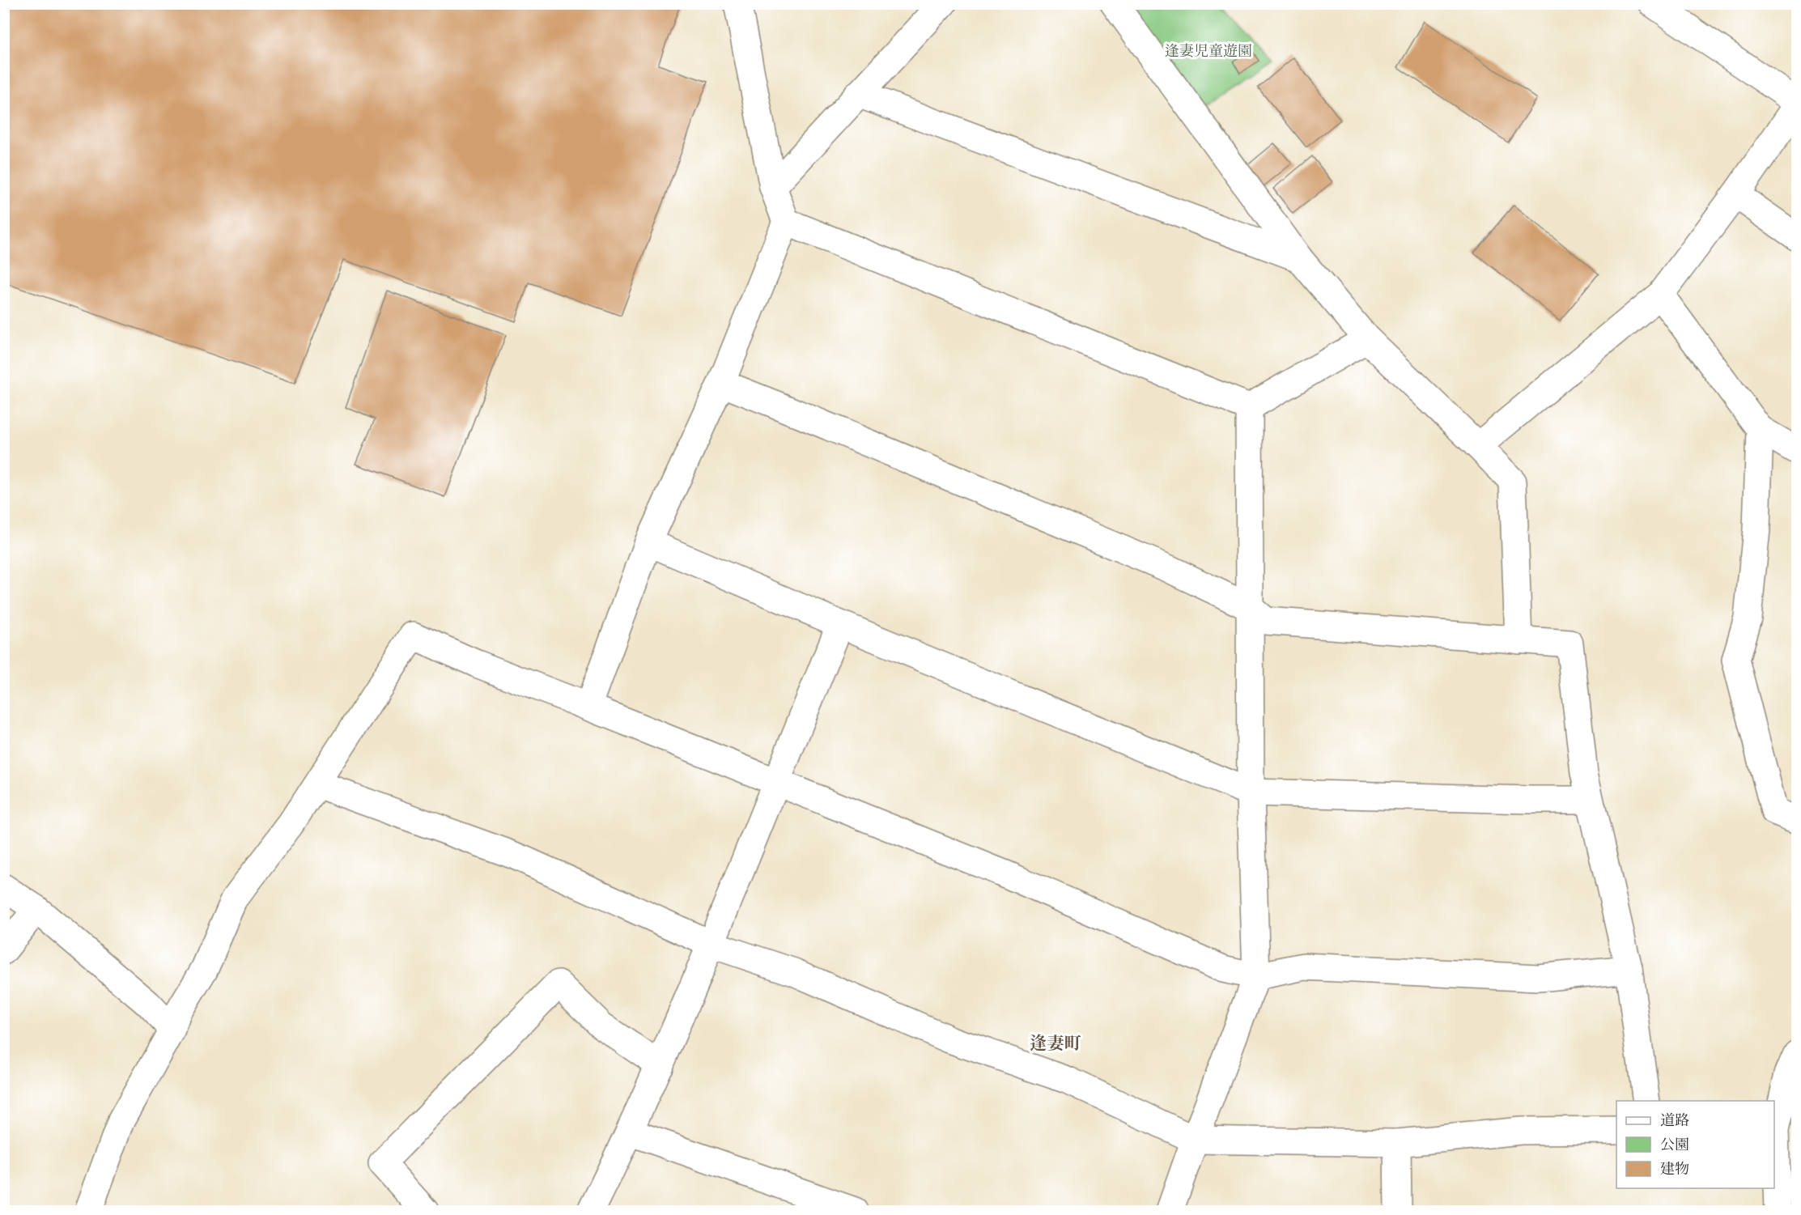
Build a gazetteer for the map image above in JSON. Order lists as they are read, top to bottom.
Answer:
{
  "districts": ["逢妻町"],
  "parks": ["逢妻児童遊園"],
  "legend": ["道路", "公園", "建物"]
}
